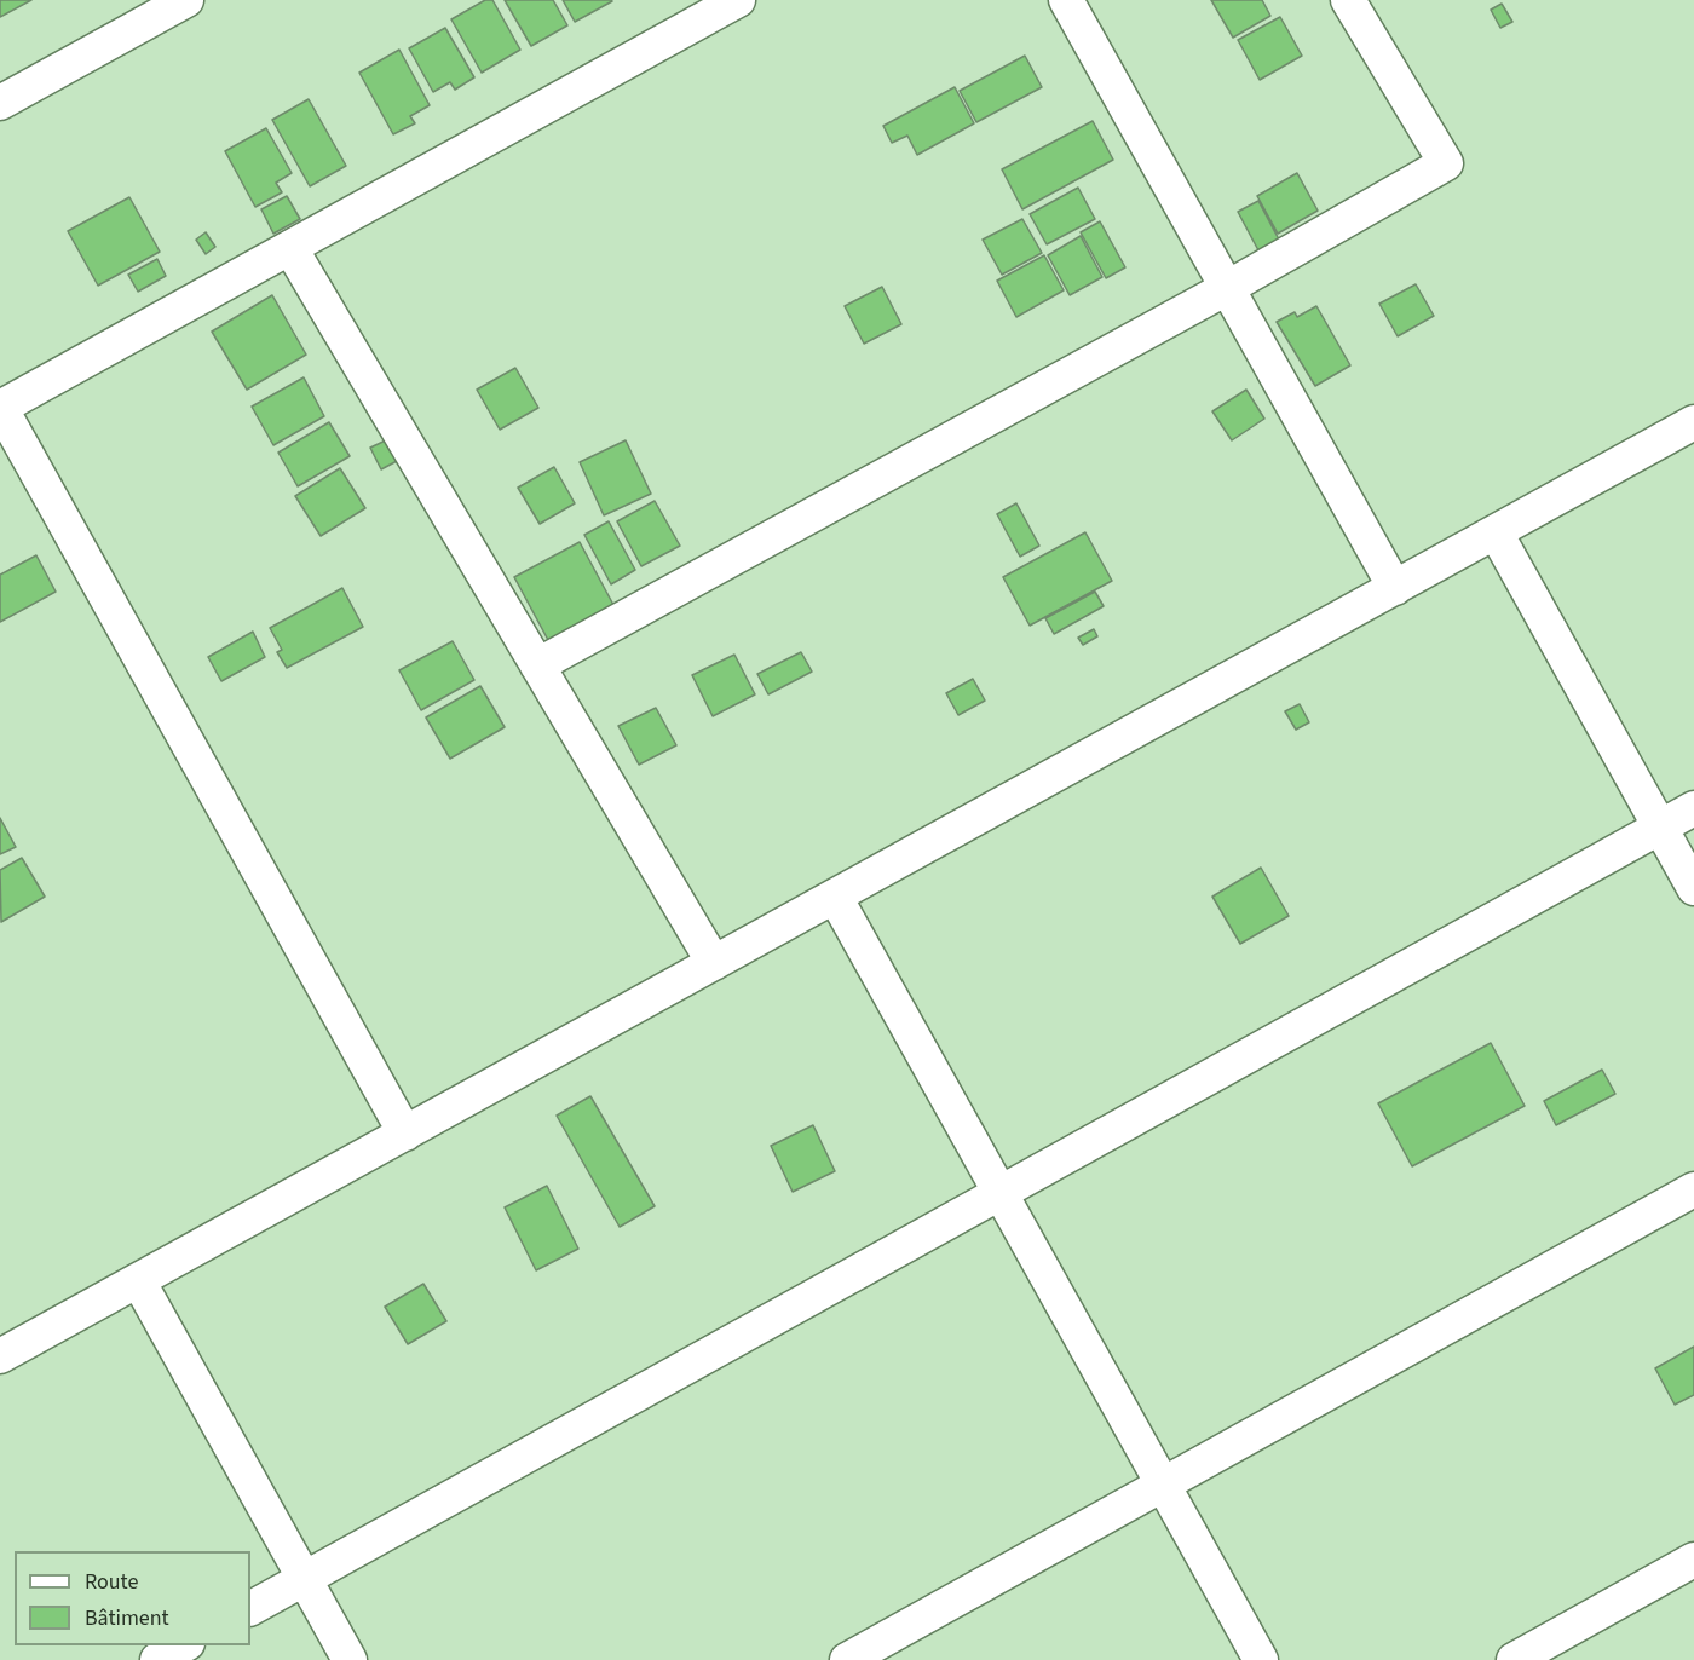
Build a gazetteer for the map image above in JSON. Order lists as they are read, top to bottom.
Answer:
{
  "legend": ["Route", "Bâtiment"]
}
